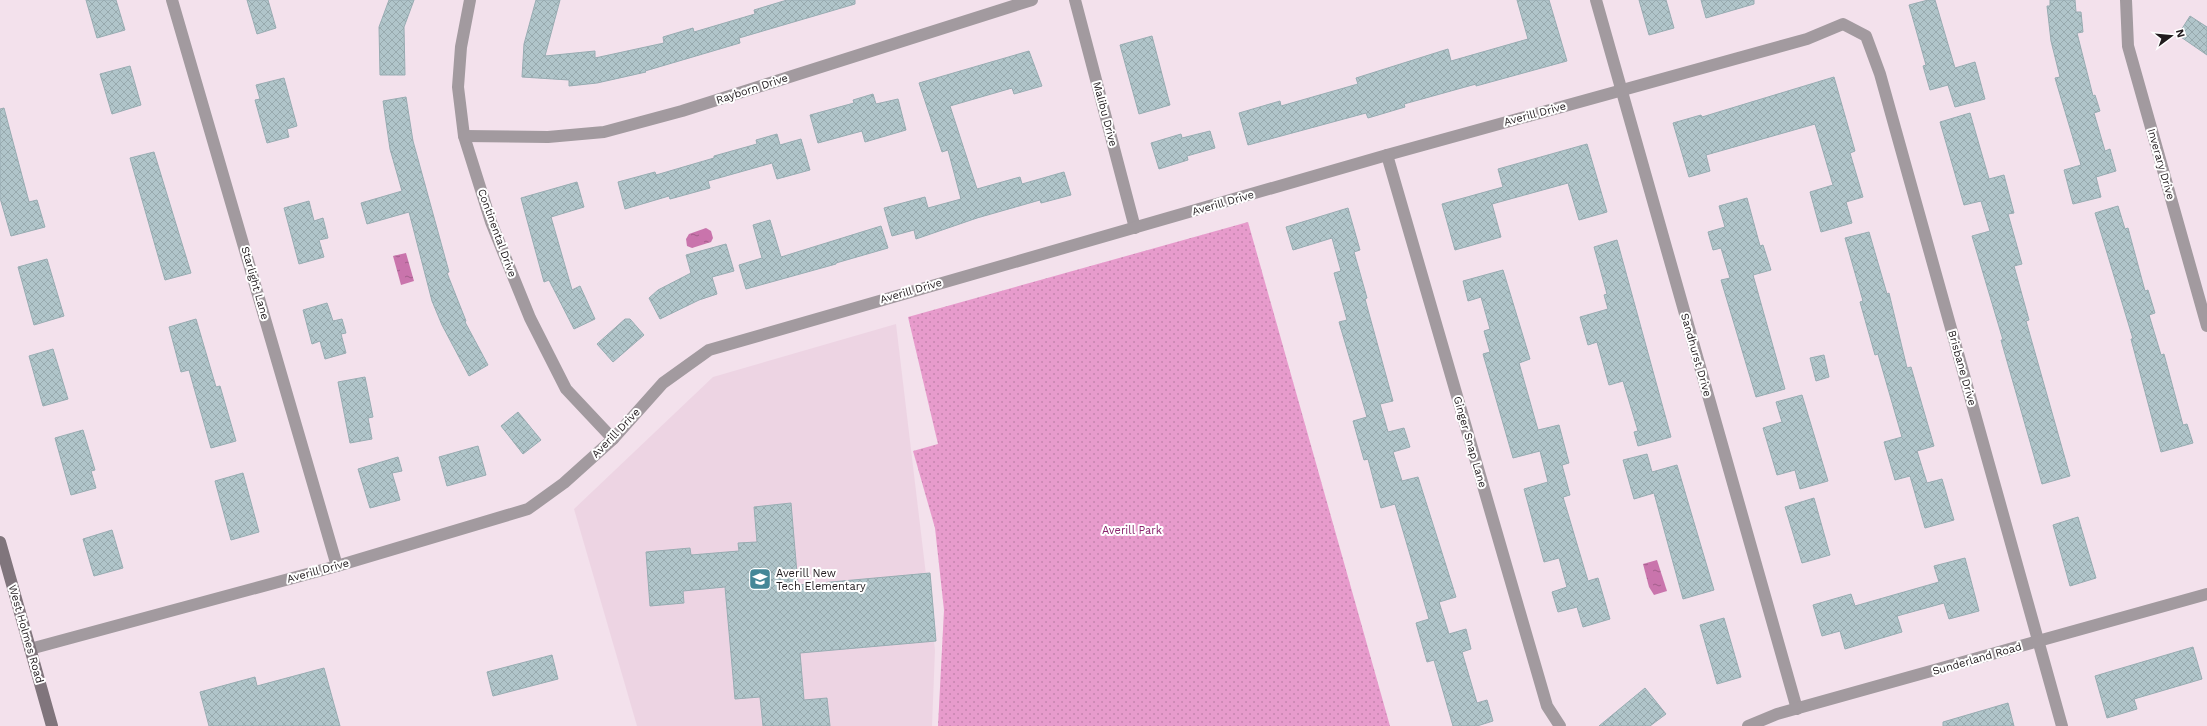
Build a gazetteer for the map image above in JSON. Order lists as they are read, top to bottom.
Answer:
{
  "streets": {
    "street": [
      "Rayborn Drive",
      "Malibu Drive",
      "Averill Drive",
      "Inverary Drive",
      "Continental Drive",
      "Starlight Lane",
      "Sandhurst Drive",
      "Brisbane Drive",
      "Ginger Snap Lane",
      "West Holmes Road",
      "Sunderland Road"
    ]
  },
  "crossings": [
    ["Rayborn Drive", "Continental Drive"],
    ["Malibu Drive", "Averill Drive"],
    ["Averill Drive", "Continental Drive"],
    ["Averill Drive", "Starlight Lane"],
    ["Averill Drive", "Sandhurst Drive"],
    ["Averill Drive", "Brisbane Drive"],
    ["Averill Drive", "Ginger Snap Lane"],
    ["Averill Drive", "West Holmes Road"],
    ["Sandhurst Drive", "Sunderland Road"],
    ["Brisbane Drive", "Sunderland Road"]
  ],
  "parks": ["Averill Park"],
  "places": {
    "school or university": ["Averill New Tech Elementary"]
  },
  "north": "right"
}
